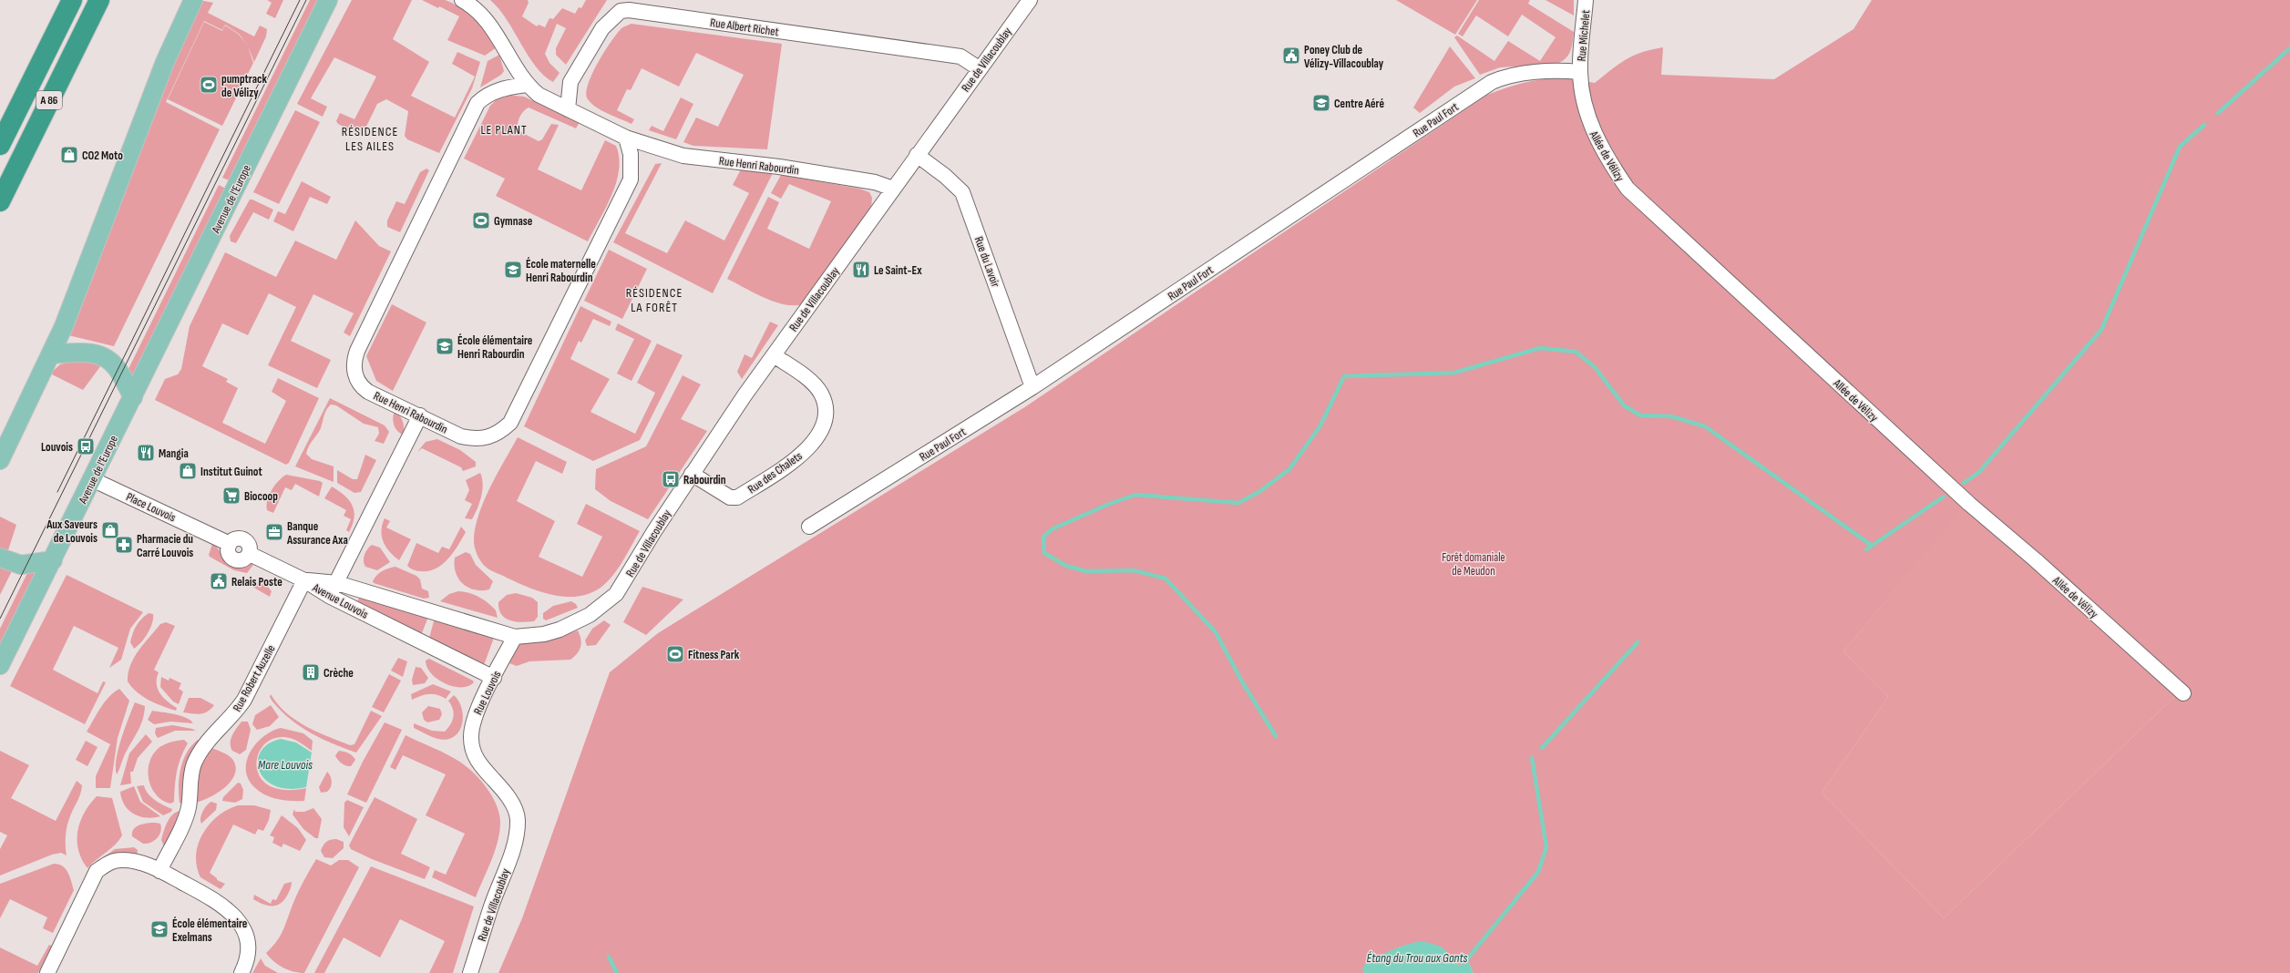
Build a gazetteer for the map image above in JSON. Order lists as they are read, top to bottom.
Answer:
{
  "streets": {
    "highway": ["A 86"],
    "main road": ["Avenue de l'Europe"],
    "street": [
      "Rue Albert Richet",
      "Rue Michelet",
      "Rue de Villacoublay",
      "Rue Paul Fort",
      "Allée de Vélizy",
      "Rue Henri Rabourdin",
      "Rue du Lavoir",
      "Rue des Chalets",
      "Place Louvois",
      "Avenue Louvois",
      "Rue Robert Auzelle",
      "Rue Louvois"
    ]
  },
  "crossings": [
    ["Rue Albert Richet", "Rue de Villacoublay"],
    ["Rue Albert Richet", "Rue Henri Rabourdin"],
    ["Rue Michelet", "Rue Paul Fort"],
    ["Rue Michelet", "Allée de Vélizy"],
    ["Rue de Villacoublay", "Rue Henri Rabourdin"],
    ["Rue de Villacoublay", "Rue du Lavoir"],
    ["Rue de Villacoublay", "Rue des Chalets"],
    ["Rue de Villacoublay", "Avenue Louvois"],
    ["Rue de Villacoublay", "Rue Louvois"],
    ["Rue Paul Fort", "Allée de Vélizy"],
    ["Rue Paul Fort", "Rue du Lavoir"],
    ["Avenue de l'Europe", "Place Louvois"],
    ["Place Louvois", "Avenue Louvois"],
    ["Place Louvois", "Rue Robert Auzelle"],
    ["Avenue Louvois", "Rue Robert Auzelle"],
    ["Avenue Louvois", "Rue Louvois"]
  ],
  "districts": ["LE PLANT", "RÉSIDENCE LES AILES", "RÉSIDENCE LA FORÊT"],
  "water": ["Mare Louvois", "Étang du Trou aux Gants"],
  "parks": ["Forêt domaniale de Meudon"],
  "places": {
    "public building": ["Poney Club de Vélizy-Villacoublay", "Relais Poste"],
    "sports": ["pumptrack de Vélizy", "Gymnase", "Fitness Park"],
    "school or university": [
      "Centre Aéré",
      "École maternelle Henri Rabourdin",
      "École élémentaire Henri Rabourdin",
      "École élémentaire Exelmans"
    ],
    "shop": ["CO2 Moto", "Institut Guinot", "Aux Saveurs de Louvois"],
    "restaurant": ["Le Saint-Ex", "Mangia"],
    "bus stop": ["Louvois", "Rabourdin"],
    "supermarket": ["Biocoop"],
    "office": ["Banque Assurance Axa"],
    "pharmacy": ["Pharmacie du Carré Louvois"],
    "building": ["Crèche"]
  }
}
